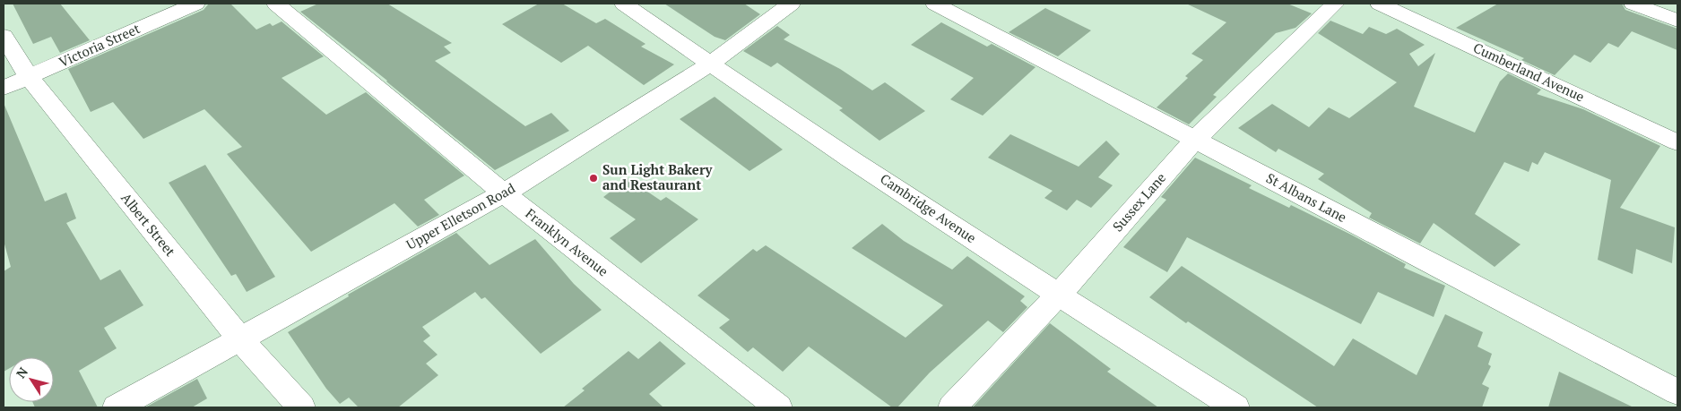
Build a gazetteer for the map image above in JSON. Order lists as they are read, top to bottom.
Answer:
{
  "streets": {
    "street": [
      "Victoria Street",
      "Cumberland Avenue",
      "St Albans Lane",
      "Sussex Lane",
      "Cambridge Avenue",
      "Upper Elletson Road",
      "Albert Street",
      "Franklyn Avenue"
    ]
  },
  "crossings": [
    ["Victoria Street", "Albert Street"],
    ["St Albans Lane", "Sussex Lane"],
    ["Sussex Lane", "Cambridge Avenue"],
    ["Cambridge Avenue", "Upper Elletson Road"],
    ["Upper Elletson Road", "Albert Street"],
    ["Upper Elletson Road", "Franklyn Avenue"]
  ],
  "places": ["Sun Light Bakery and Restaurant"],
  "north": "top left"
}
